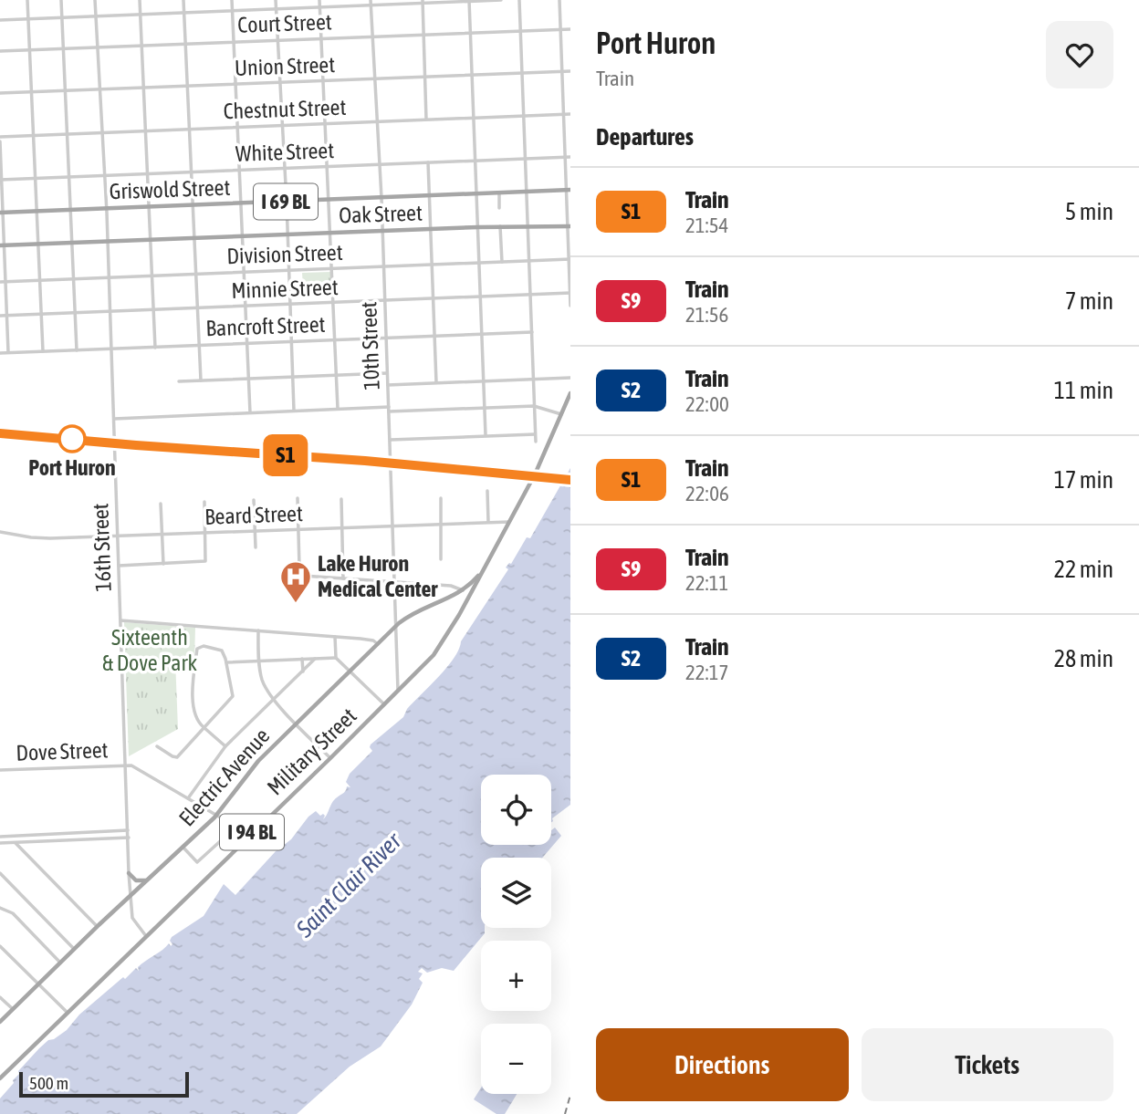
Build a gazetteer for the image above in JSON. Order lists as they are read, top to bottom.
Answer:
{
  "streets": {
    "main road": [
      "Griswold Street",
      "I 69 BL",
      "Oak Street",
      "Military Street",
      "Electric Avenue",
      "I 94 BL"
    ],
    "street": [
      "Court Street",
      "Union Street",
      "Chestnut Street",
      "White Street",
      "Division Street",
      "Minnie Street",
      "Bancroft Street",
      "10th Street",
      "Beard Street",
      "16th Street",
      "Dove Street"
    ]
  },
  "crossings": [
    ["Court Street", "10th Street"],
    ["Court Street", "16th Street"],
    ["Union Street", "10th Street"],
    ["Union Street", "16th Street"],
    ["Chestnut Street", "10th Street"],
    ["Chestnut Street", "16th Street"],
    ["White Street", "10th Street"],
    ["White Street", "16th Street"],
    ["Griswold Street", "10th Street"],
    ["Griswold Street", "16th Street"],
    ["Oak Street", "10th Street"],
    ["Oak Street", "16th Street"],
    ["Division Street", "10th Street"],
    ["Division Street", "16th Street"],
    ["Minnie Street", "10th Street"],
    ["Minnie Street", "16th Street"],
    ["Bancroft Street", "10th Street"],
    ["Bancroft Street", "16th Street"],
    ["10th Street", "Beard Street"],
    ["10th Street", "Military Street"],
    ["10th Street", "Electric Avenue"],
    ["Beard Street", "16th Street"],
    ["Beard Street", "Military Street"],
    ["16th Street", "Dove Street"],
    ["16th Street", "Military Street"],
    ["16th Street", "Electric Avenue"],
    ["Military Street", "Electric Avenue"]
  ],
  "water": ["Saint Clair River"],
  "parks": ["Sixteenth & Dove Park"],
  "places": {
    "other": ["Port Huron"],
    "hospital": ["Lake Huron Medical Center"]
  },
  "scale_bar": "500 m",
  "page": {
    "on_map": "S1",
    "heading": [
      ["Port Huron", "Train"],
      "Departures"
    ],
    "list": [
      {
        "mark": "S1",
        "name": "Train",
        "note": "21:54",
        "value": "5 min"
      },
      {
        "mark": "S9",
        "name": "Train",
        "note": "21:56",
        "value": "7 min"
      },
      {
        "mark": "S2",
        "name": "Train",
        "note": "22:00",
        "value": "11 min"
      },
      {
        "mark": "S1",
        "name": "Train",
        "note": "22:06",
        "value": "17 min"
      },
      {
        "mark": "S9",
        "name": "Train",
        "note": "22:11",
        "value": "22 min"
      },
      {
        "mark": "S2",
        "name": "Train",
        "note": "22:17",
        "value": "28 min"
      }
    ],
    "map_buttons": ["+", "−"],
    "buttons": ["Directions", "Tickets"],
    "scale": "500 m"
  }
}
